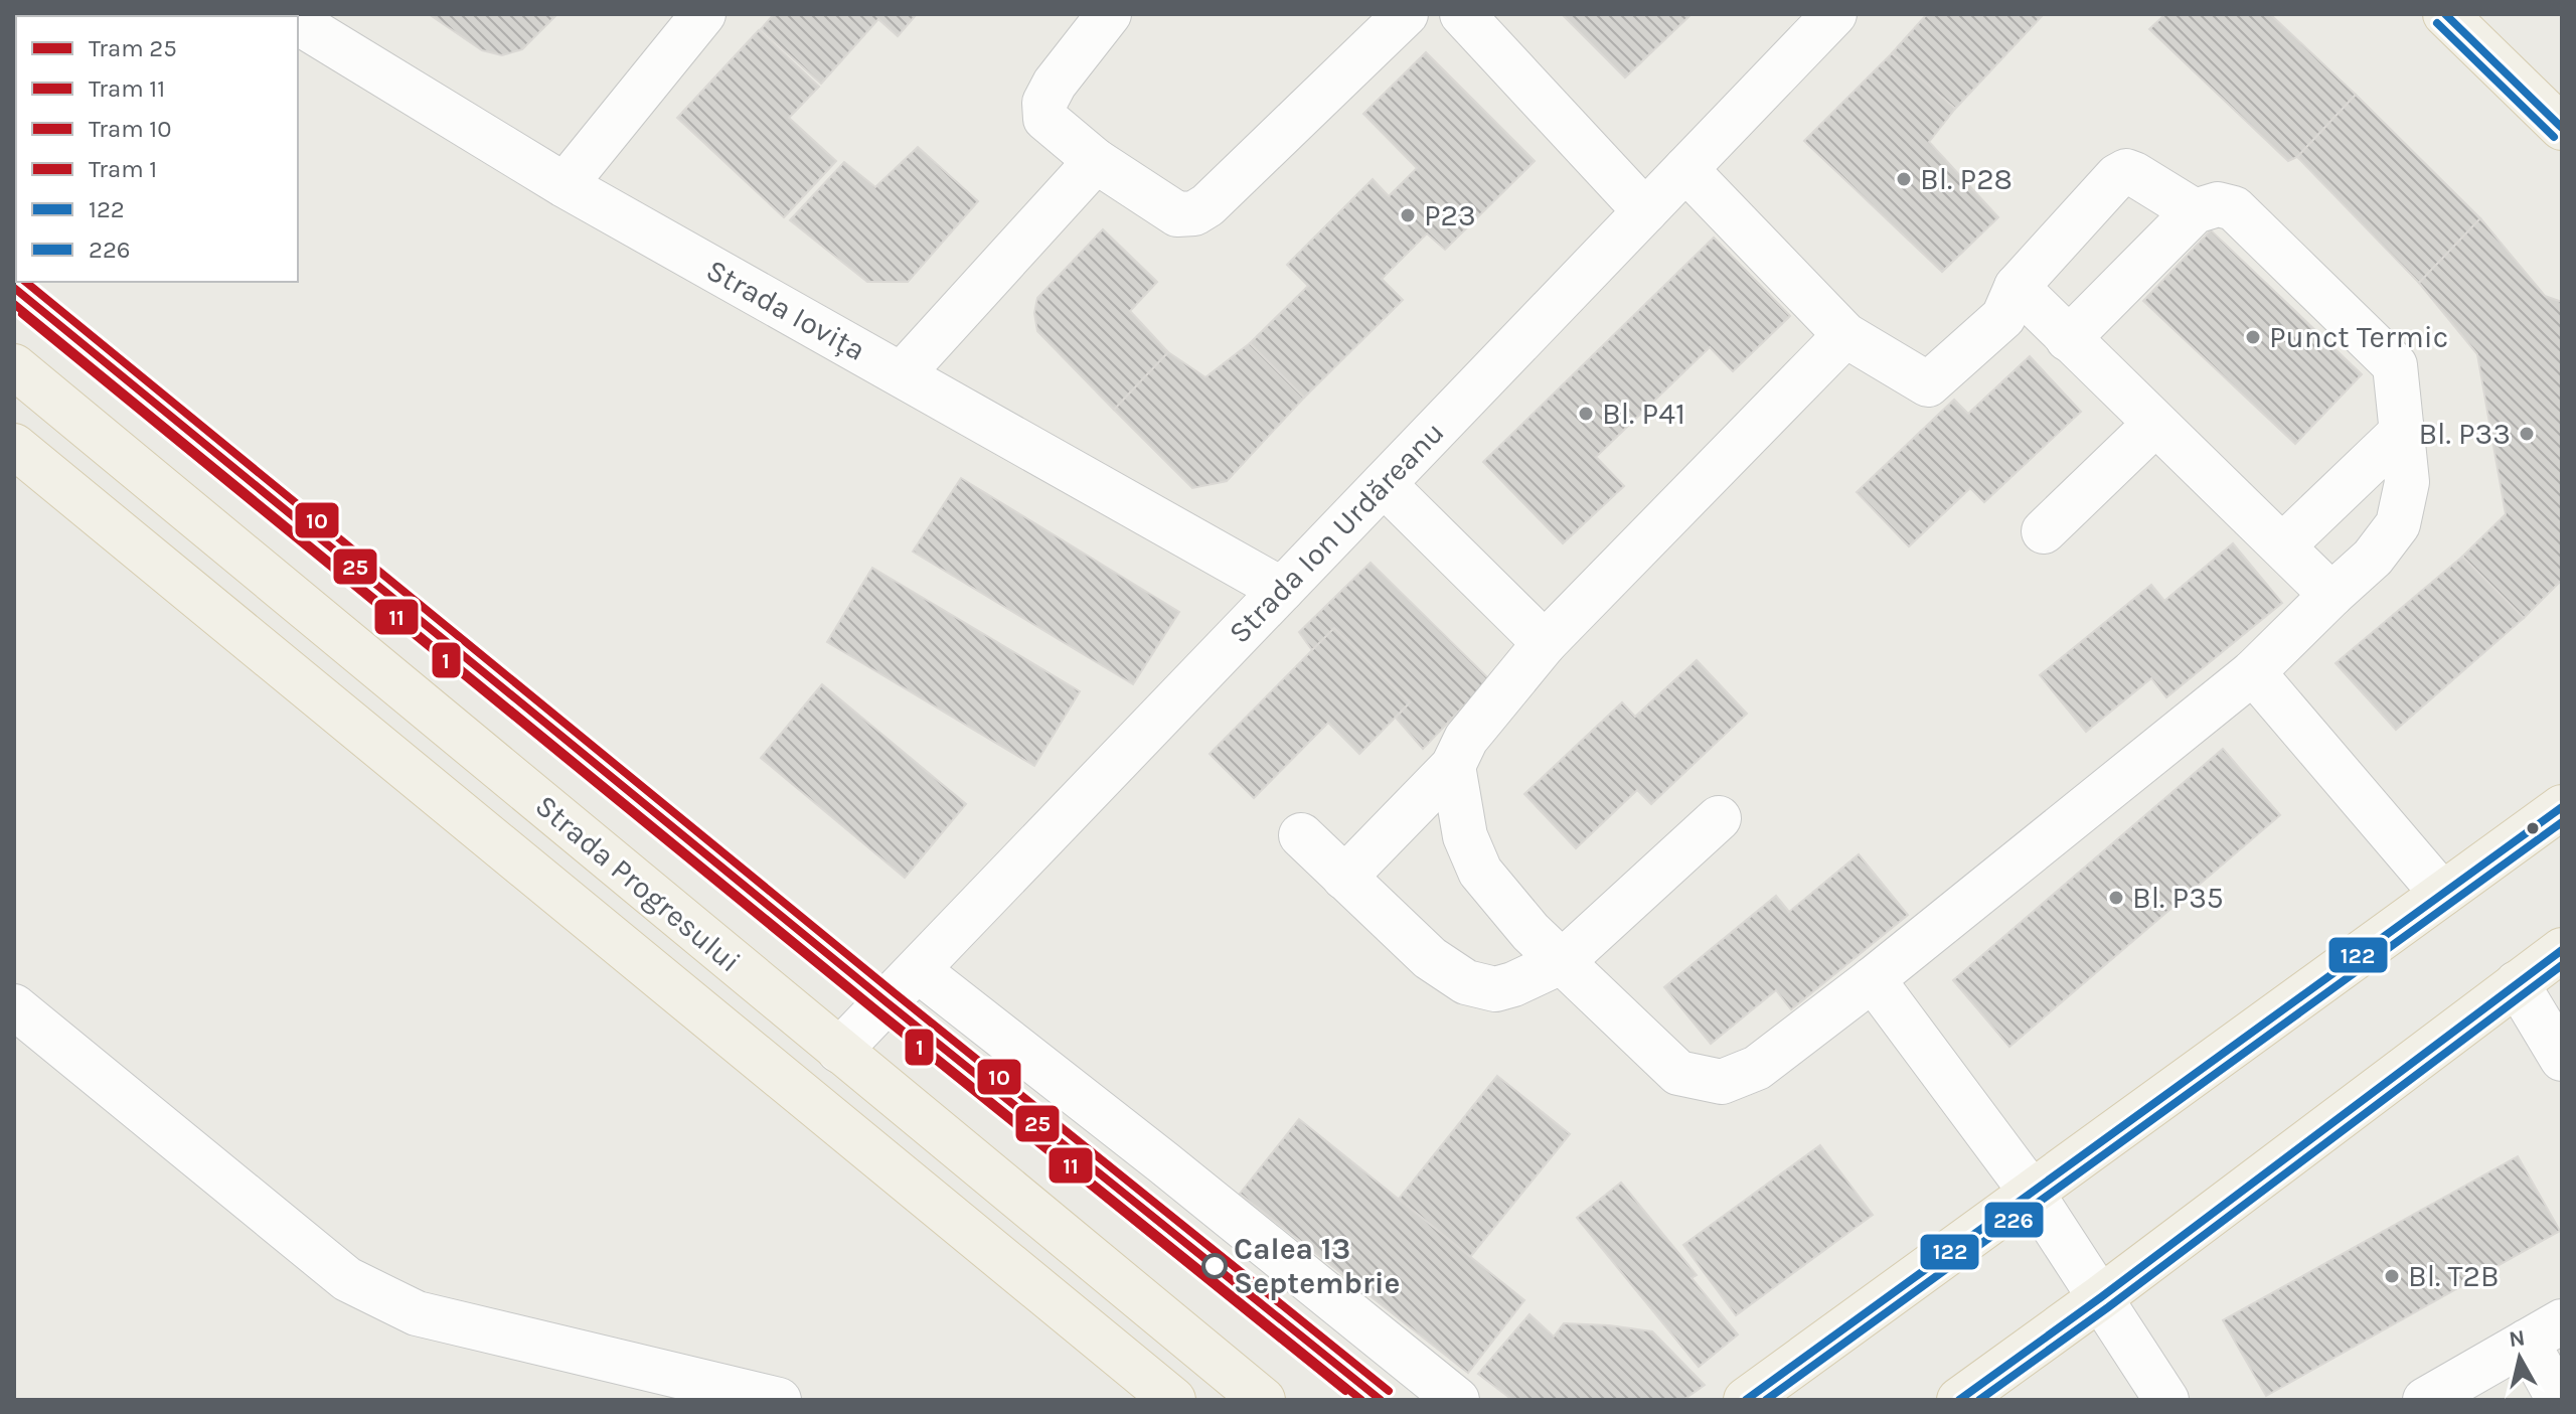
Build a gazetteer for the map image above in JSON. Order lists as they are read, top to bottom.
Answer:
{
  "streets": {
    "main road": ["Strada Progresului"],
    "street": ["Strada Iovița", "Strada Ion Urdăreanu"]
  },
  "crossings": [
    ["Strada Iovița", "Strada Ion Urdăreanu"],
    ["Strada Ion Urdăreanu", "Strada Progresului"]
  ],
  "places": [
    "Bl. P28",
    "P23",
    "Punct Termic",
    "Bl. P41",
    "Bl. P33",
    "Bl. P35",
    "Calea 13 Septembrie",
    "Bl. T2B"
  ],
  "lines": [
    "transit line 122",
    "transit line 226",
    "tram line 10",
    "tram line 25",
    "tram line 11",
    "tram line 1"
  ],
  "legend": [
    "Tram 25",
    "Tram 11",
    "Tram 10",
    "Tram 1",
    "122",
    "226"
  ],
  "north": "top"
}
